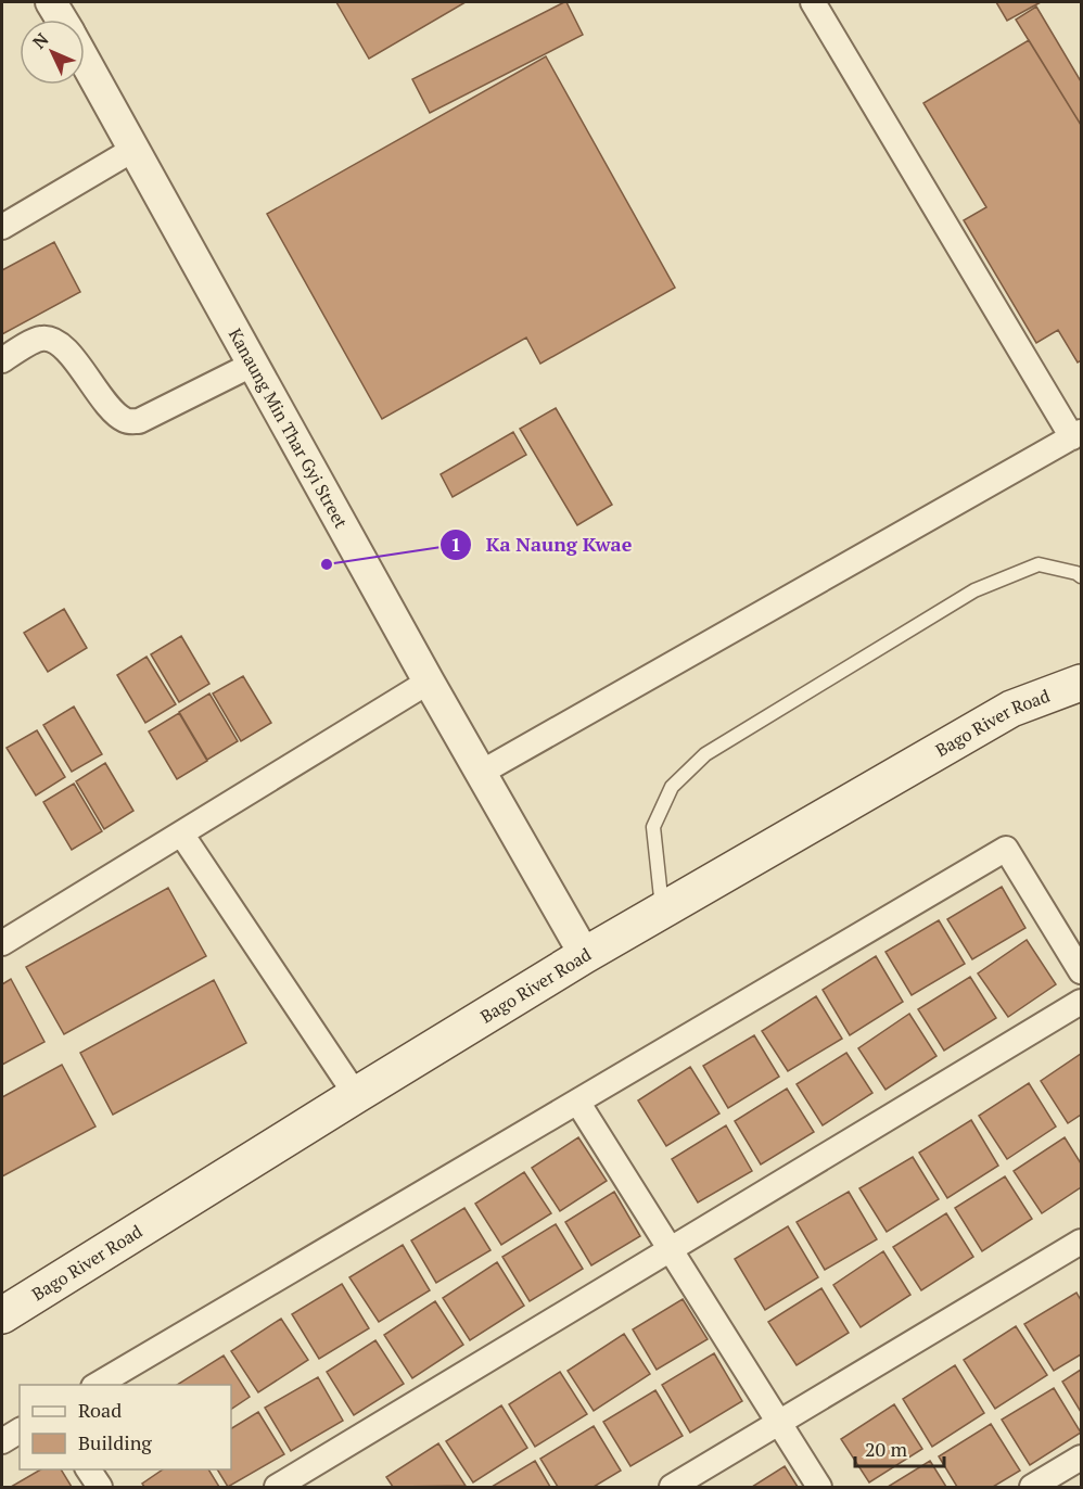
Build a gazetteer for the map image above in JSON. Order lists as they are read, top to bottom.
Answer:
{
  "streets": {
    "main road": ["Bago River Road"],
    "street": ["Kanaung Min Thar Gyi Street"]
  },
  "crossings": [
    ["Kanaung Min Thar Gyi Street", "Bago River Road"]
  ],
  "places": ["Ka Naung Kwae"],
  "legend": ["Road", "Building"],
  "scale_bar": "20 m",
  "north": "top left"
}
